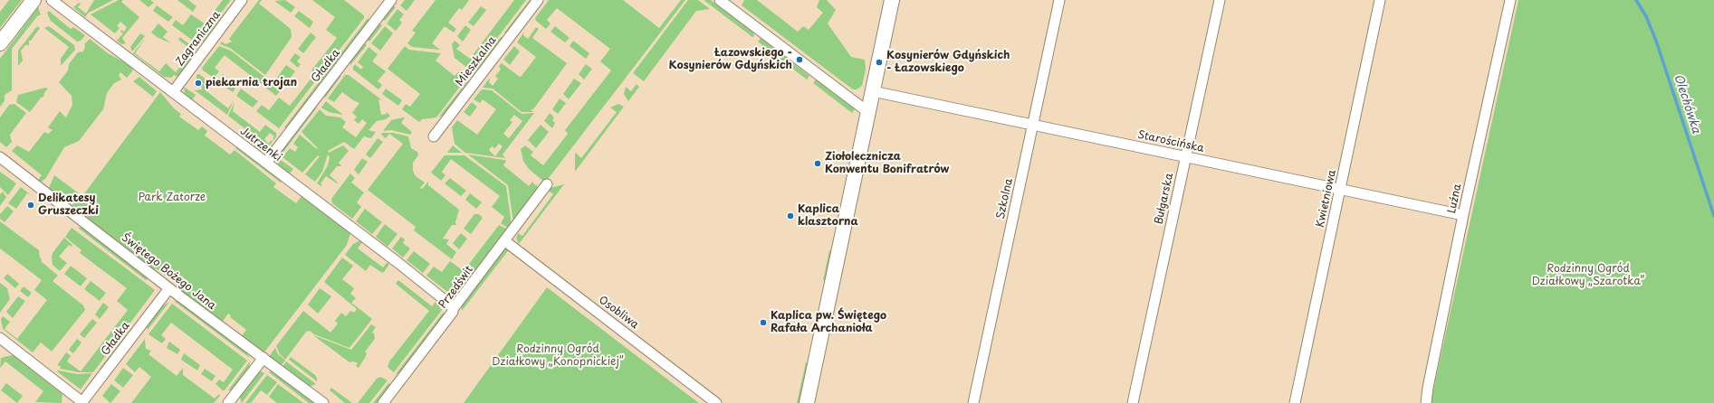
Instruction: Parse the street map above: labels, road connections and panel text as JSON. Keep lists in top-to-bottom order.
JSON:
{
  "streets": {
    "street": [
      "Zagraniczna",
      "Mieszkalna",
      "Gładka",
      "Starościńska",
      "Jutrzenki",
      "Szkolna",
      "Bułgarska",
      "Kwietniowa",
      "Luźna",
      "Świętego Bożego Jana",
      "Przedświt",
      "Osobliwa"
    ]
  },
  "crossings": [
    ["Zagraniczna", "Jutrzenki"],
    ["Gładka", "Jutrzenki"],
    ["Gładka", "Świętego Bożego Jana"],
    ["Starościńska", "Szkolna"],
    ["Starościńska", "Bułgarska"],
    ["Starościńska", "Kwietniowa"],
    ["Starościńska", "Luźna"],
    ["Jutrzenki", "Przedświt"],
    ["Przedświt", "Osobliwa"]
  ],
  "water": ["Olechówka"],
  "parks": ["Park Zatorze", "Rodzinny Ogród Działkowy „Szarotka”", "Rodzinny Ogród Działkowy „Konopnickiej”"],
  "places": [
    "Łazowskiego - Kosynierów Gdyńskich",
    "Kosynierów Gdyńskich - Łazowskiego",
    "piekarnia trojan",
    "Ziołolecznicza Konwentu Bonifratrów",
    "Delikatesy Gruszeczki",
    "Kaplica klasztorna",
    "Kaplica pw. Świętego Rafała Archanioła"
  ]
}
